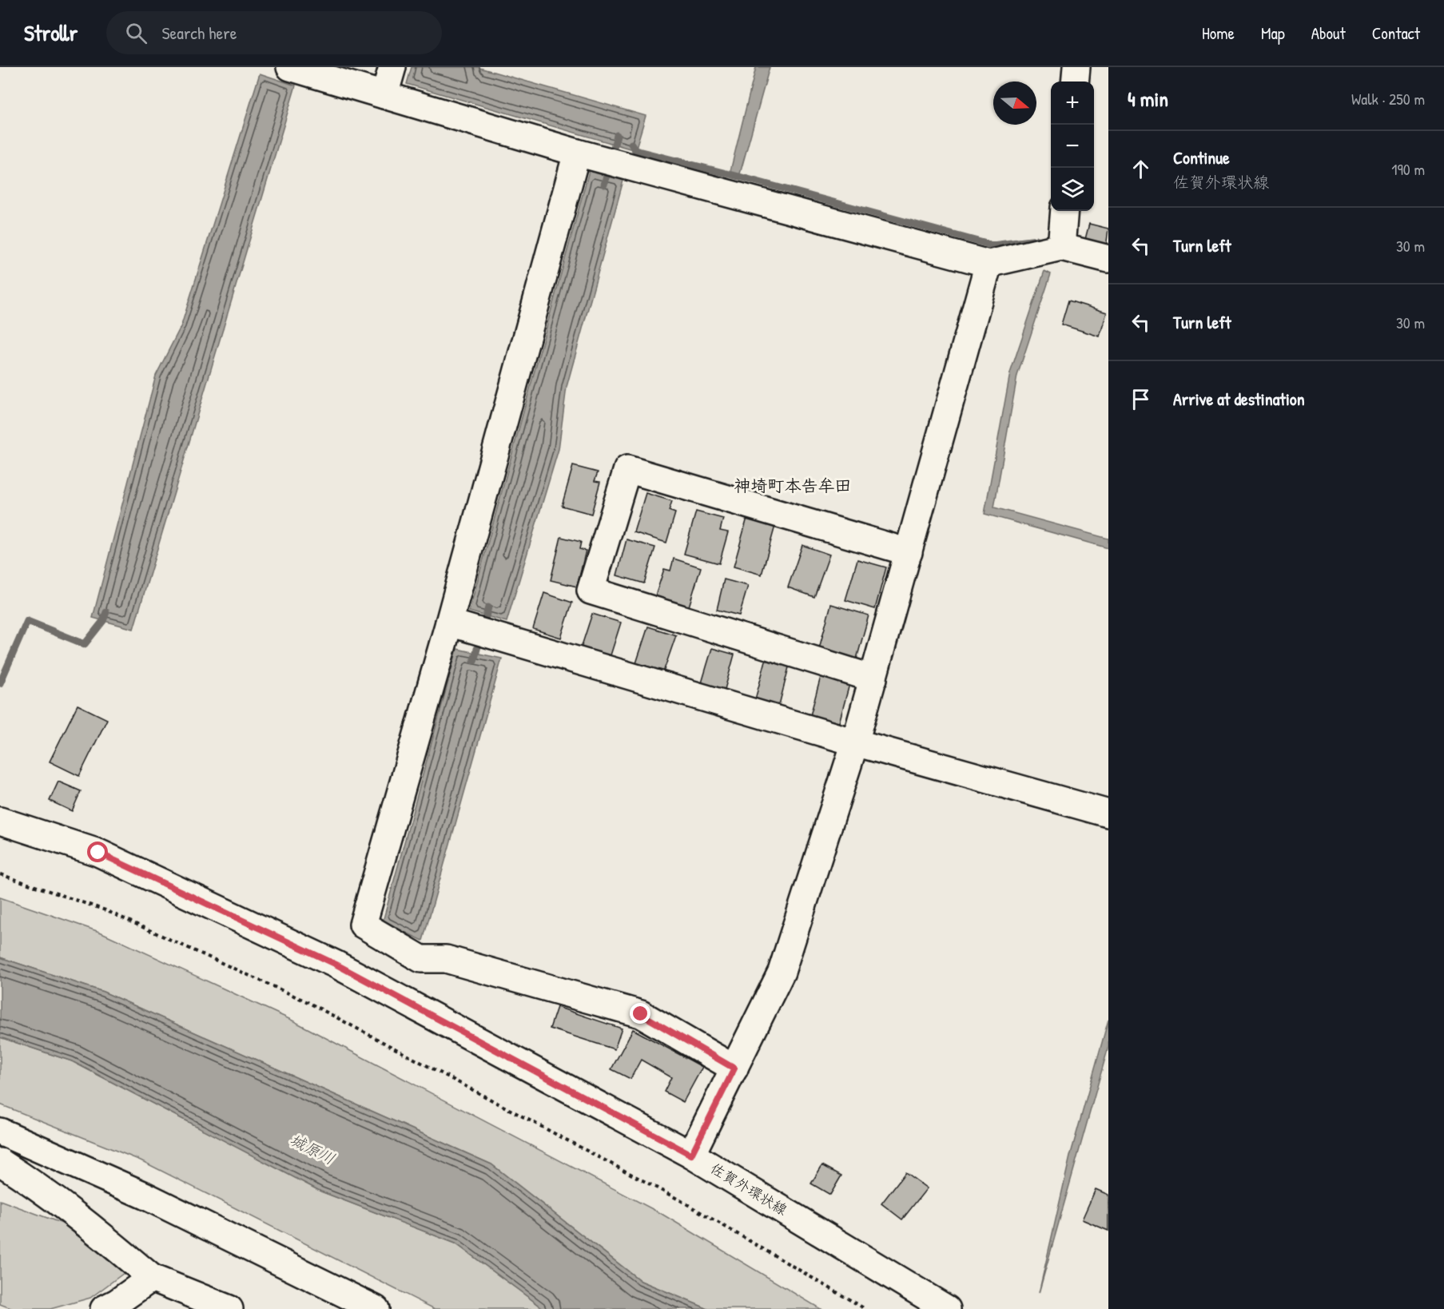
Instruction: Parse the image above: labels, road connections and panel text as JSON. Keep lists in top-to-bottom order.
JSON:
{
  "streets": {
    "street": ["佐賀外環状線"]
  },
  "districts": ["神埼町本告牟田"],
  "water": ["城原川"],
  "north": "right",
  "page": {
    "header": "Strollr",
    "search": "Search here",
    "nav": [
      "Home",
      "Map",
      "About",
      "Contact"
    ],
    "heading": ["4 min", "Walk · 250 m"],
    "map_buttons": ["+", "−"],
    "list": [
      ["Continue", "佐賀外環状線", "190 m"],
      ["Turn left", "30 m"],
      ["Turn left", "30 m"],
      "Arrive at destination"
    ]
  }
}
